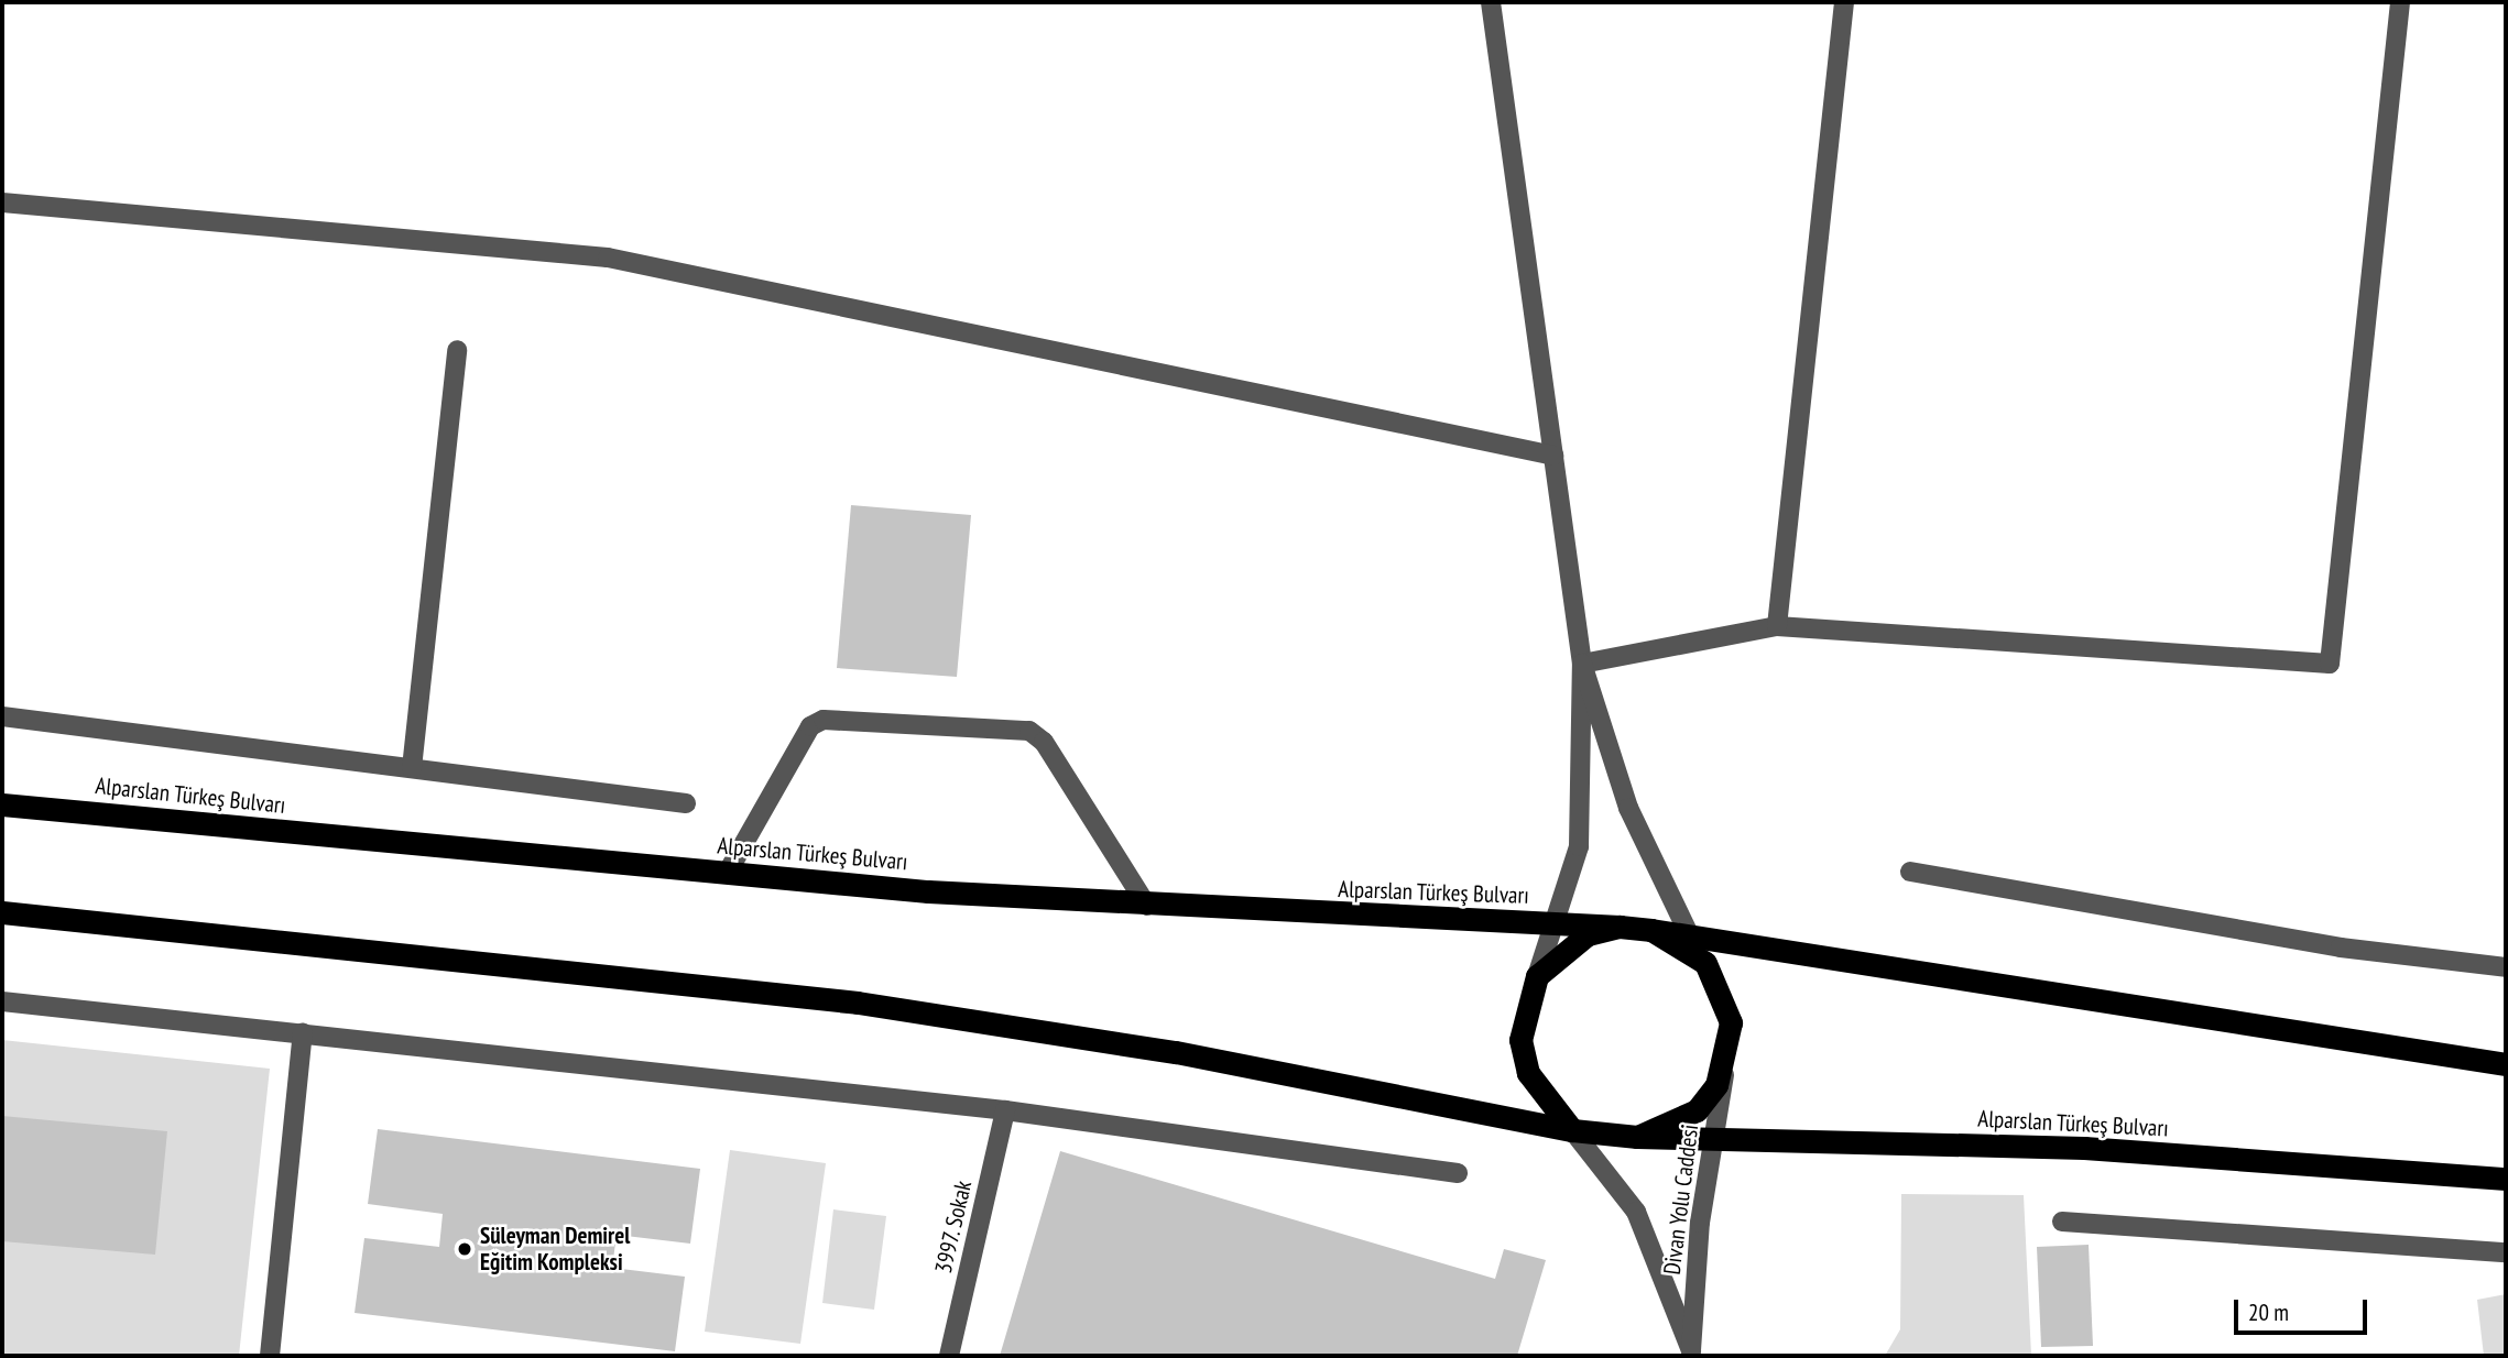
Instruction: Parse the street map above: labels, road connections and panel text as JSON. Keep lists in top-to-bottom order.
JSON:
{
  "streets": {
    "highway": ["Alparslan Türkeş Bulvarı"],
    "street": ["Divan Yolu Caddesi", "3997. Sokak"]
  },
  "crossings": [
    ["Alparslan Türkeş Bulvarı", "Divan Yolu Caddesi"]
  ],
  "places": ["Süleyman Demirel Eğitim Kompleksi"],
  "scale_bar": "20 m"
}
